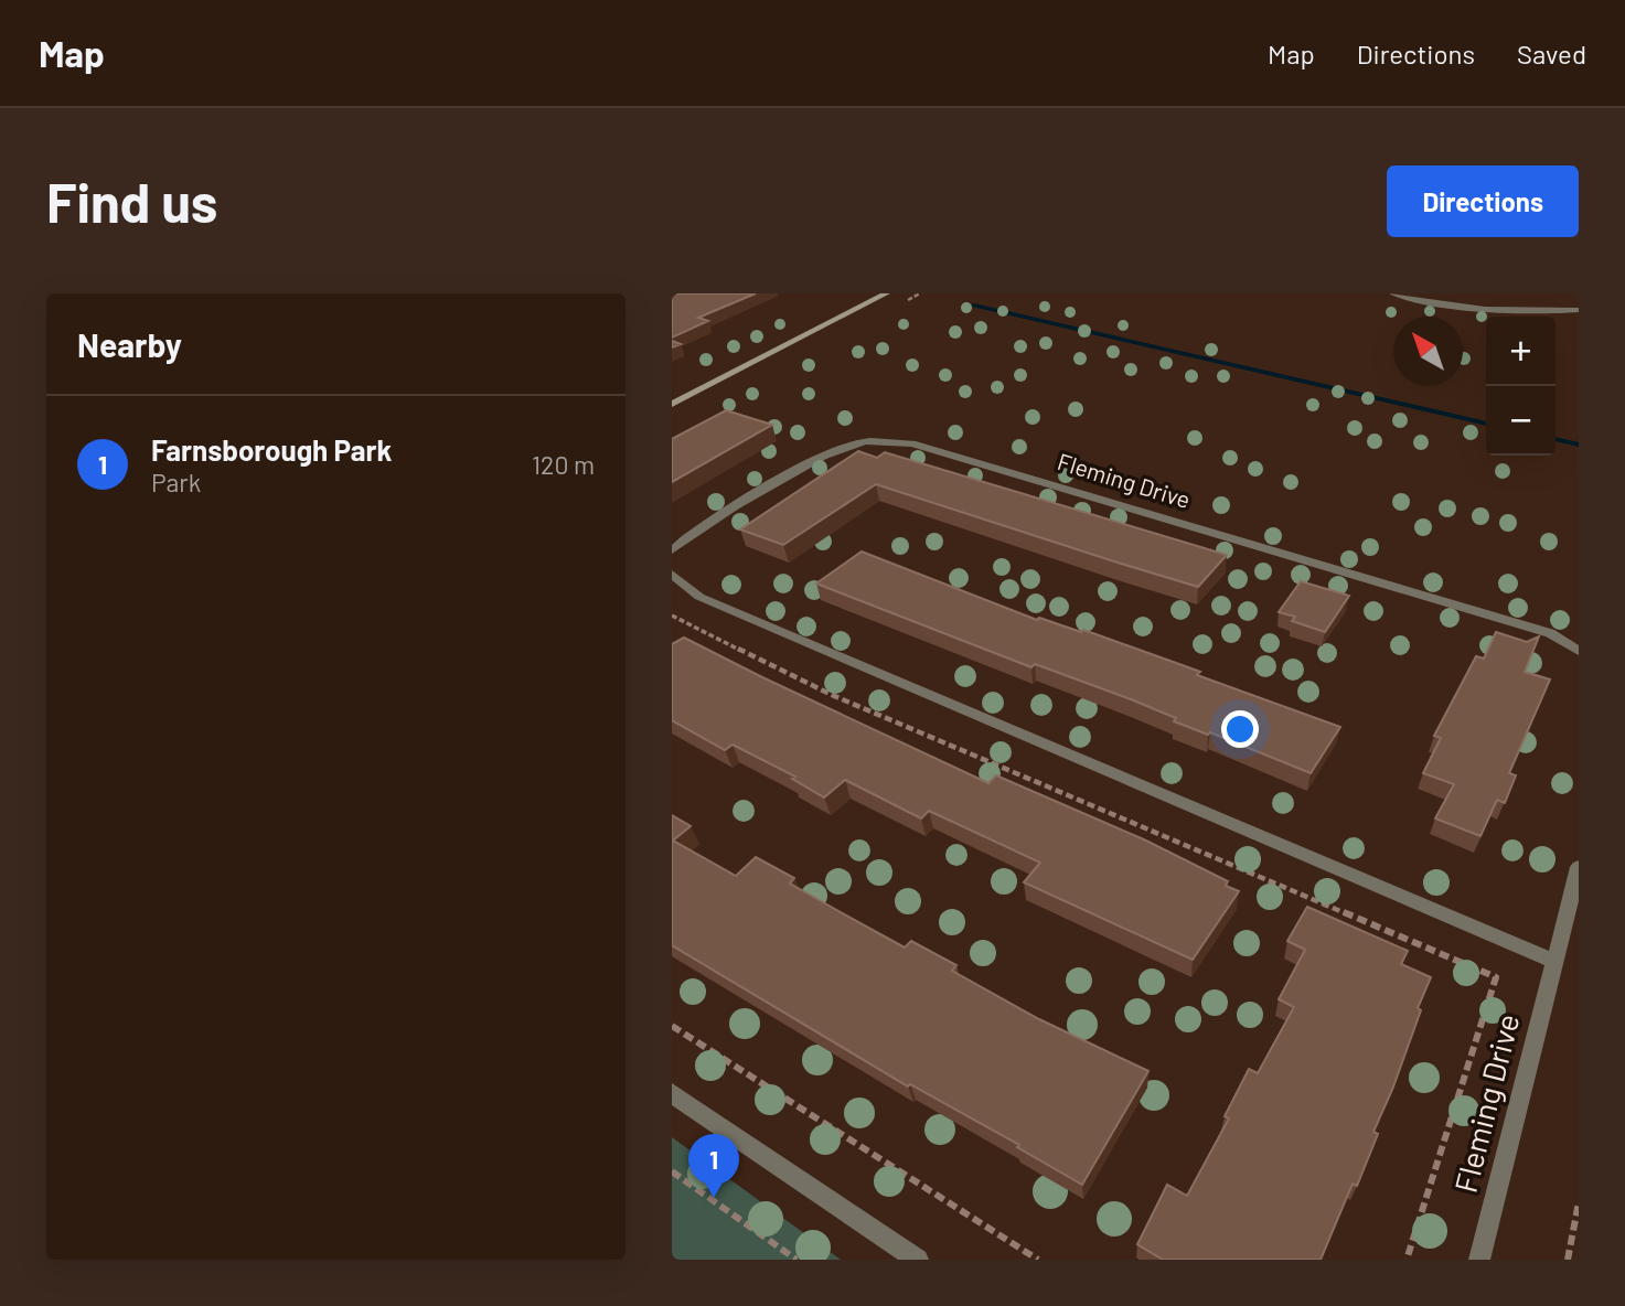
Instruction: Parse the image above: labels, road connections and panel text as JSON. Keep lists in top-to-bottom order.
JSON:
{
  "streets": {
    "street": ["Fleming Drive"]
  },
  "north": "top left",
  "page": {
    "header": "Map",
    "nav": ["Map", "Directions", "Saved"],
    "buttons": "Directions",
    "title": "Find us",
    "heading": "Nearby",
    "map_buttons": ["+", "−"],
    "list": [
      {
        "mark": "1",
        "name": "Farnsborough Park",
        "note": "Park",
        "value": "120 m"
      }
    ],
    "pins": "1"
  }
}
